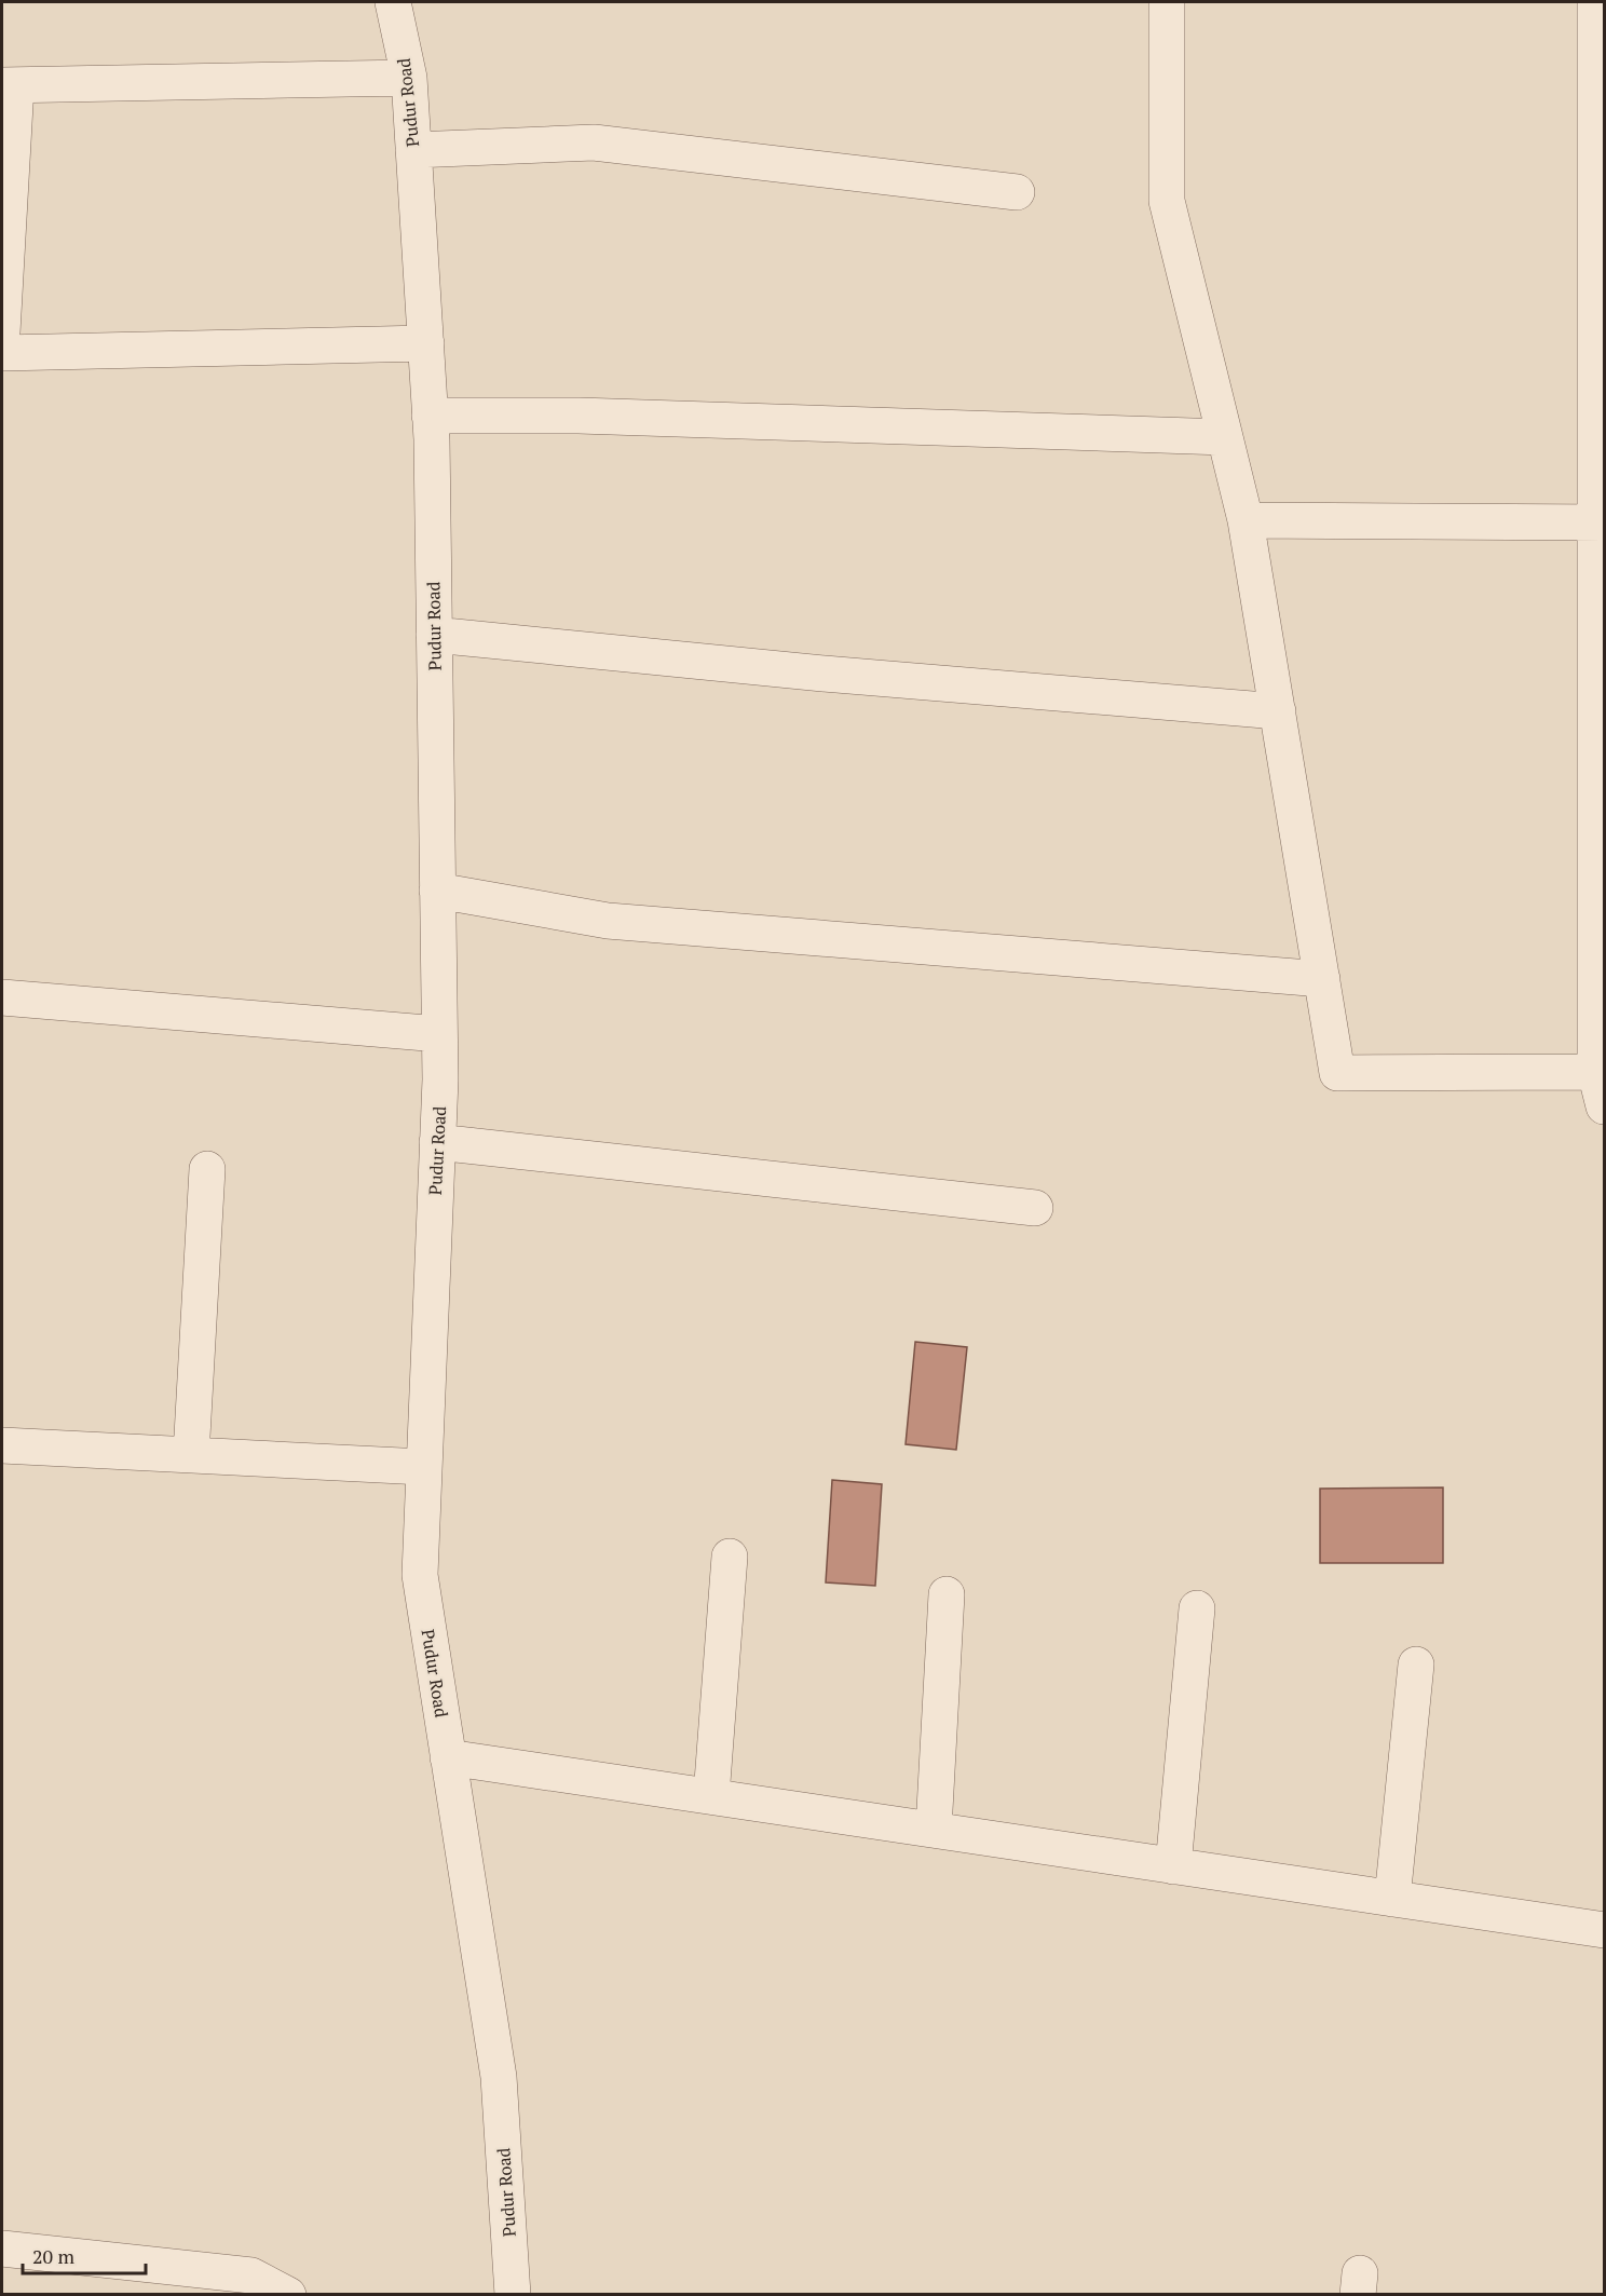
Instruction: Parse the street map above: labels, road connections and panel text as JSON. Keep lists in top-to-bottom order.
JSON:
{
  "streets": {
    "street": ["Pudur Road"]
  },
  "scale_bar": "20 m"
}
